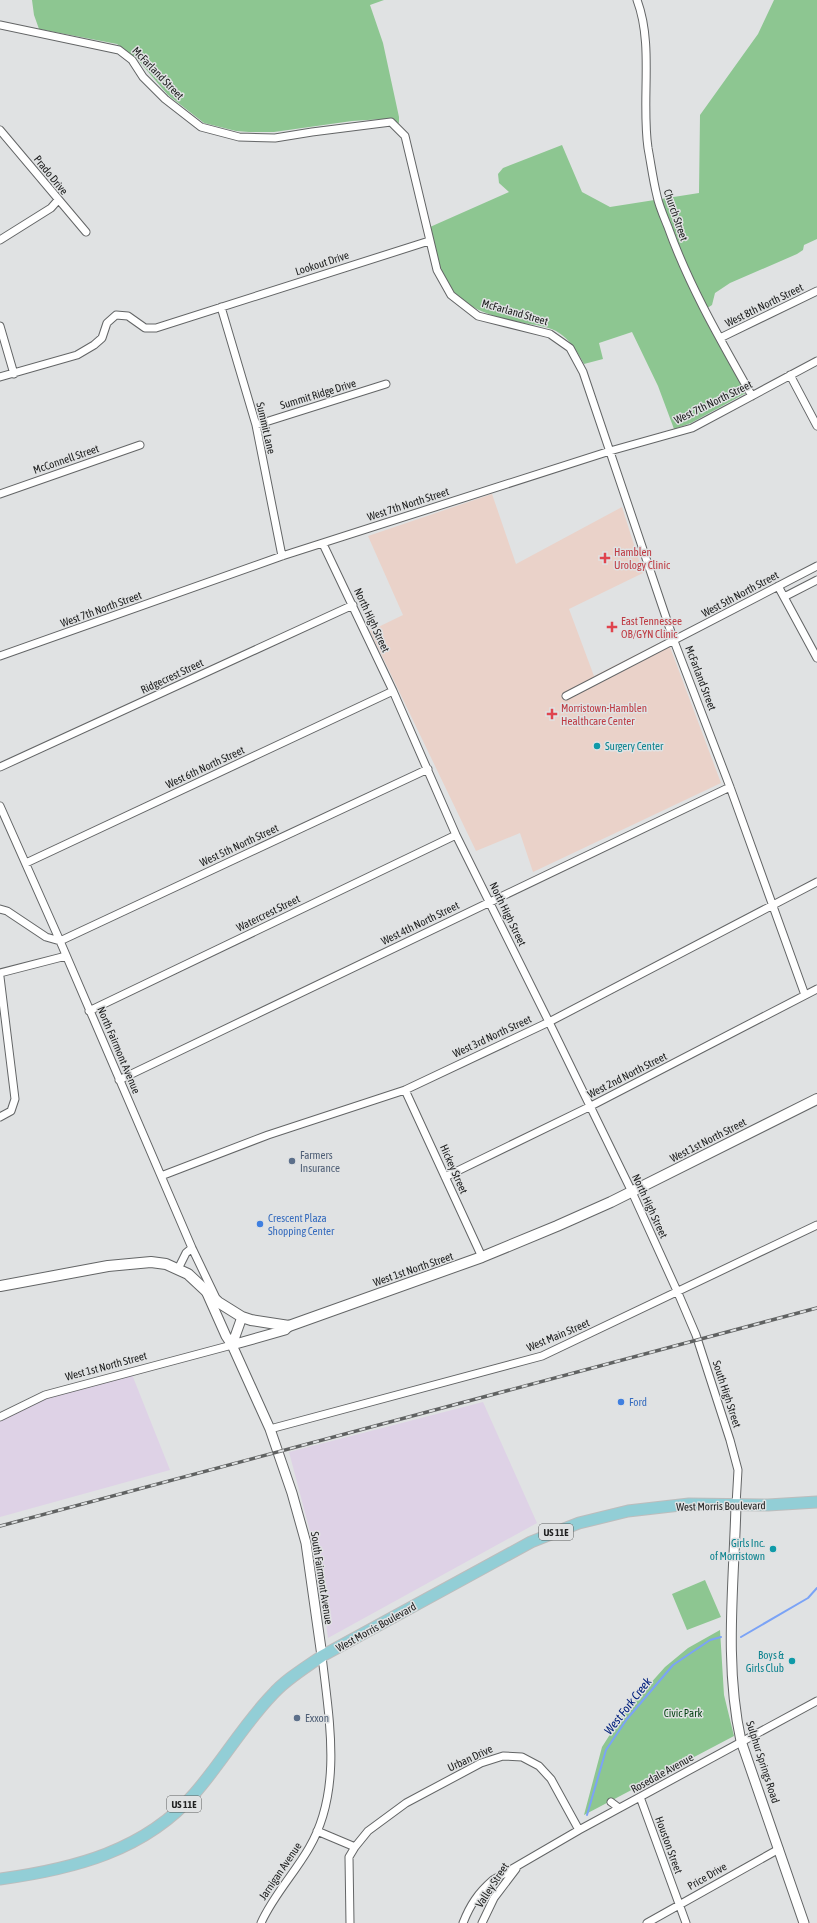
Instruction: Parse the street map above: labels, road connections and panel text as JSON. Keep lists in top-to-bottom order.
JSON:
{
  "streets": {
    "main road": ["West 1st North Street", "West Morris Boulevard", "US 11E"],
    "street": [
      "McFarland Street",
      "Prado Drive",
      "Church Street",
      "Lookout Drive",
      "West 8th North Street",
      "Summit Ridge Drive",
      "West 7th North Street",
      "Summit Lane",
      "McConnell Street",
      "West 5th North Street",
      "North High Street",
      "Ridgecrest Street",
      "West 6th North Street",
      "Watercrest Street",
      "West 4th North Street",
      "West 3rd North Street",
      "North Fairmont Avenue",
      "West 2nd North Street",
      "Hickey Street",
      "West Main Street",
      "South High Street",
      "South Fairmont Avenue",
      "Urban Drive",
      "Sulphur Springs Road",
      "Rosedale Avenue",
      "Houston Street",
      "Jarnigan Avenue",
      "Price Drive",
      "Valley Street"
    ]
  },
  "crossings": [
    ["McFarland Street", "Lookout Drive"],
    ["McFarland Street", "West 7th North Street"],
    ["McFarland Street", "West 5th North Street"],
    ["McFarland Street", "West 4th North Street"],
    ["McFarland Street", "West 3rd North Street"],
    ["McFarland Street", "West 2nd North Street"],
    ["Church Street", "West 8th North Street"],
    ["Church Street", "West 7th North Street"],
    ["Lookout Drive", "Summit Lane"],
    ["Summit Ridge Drive", "Summit Lane"],
    ["West 7th North Street", "Summit Lane"],
    ["West 7th North Street", "North High Street"],
    ["West 5th North Street", "North High Street"],
    ["West 5th North Street", "North Fairmont Avenue"],
    ["North High Street", "Ridgecrest Street"],
    ["North High Street", "West 6th North Street"],
    ["North High Street", "Watercrest Street"],
    ["North High Street", "West 4th North Street"],
    ["North High Street", "West 3rd North Street"],
    ["North High Street", "West 2nd North Street"],
    ["North High Street", "West 1st North Street"],
    ["North High Street", "West Main Street"],
    ["North High Street", "South High Street"],
    ["West 6th North Street", "North Fairmont Avenue"],
    ["Watercrest Street", "North Fairmont Avenue"],
    ["West 4th North Street", "North Fairmont Avenue"],
    ["West 3rd North Street", "North Fairmont Avenue"],
    ["West 3rd North Street", "Hickey Street"],
    ["West 2nd North Street", "Hickey Street"],
    ["West 1st North Street", "Hickey Street"],
    ["West Main Street", "South High Street"],
    ["West Main Street", "South Fairmont Avenue"],
    ["South High Street", "West Morris Boulevard"],
    ["South High Street", "Sulphur Springs Road"],
    ["West Morris Boulevard", "South Fairmont Avenue"],
    ["West Morris Boulevard", "Sulphur Springs Road"],
    ["South Fairmont Avenue", "Jarnigan Avenue"],
    ["Urban Drive", "Rosedale Avenue"],
    ["Sulphur Springs Road", "Rosedale Avenue"],
    ["Sulphur Springs Road", "Price Drive"],
    ["Rosedale Avenue", "Houston Street"],
    ["Rosedale Avenue", "Valley Street"],
    ["Houston Street", "Price Drive"]
  ],
  "water": ["West Fork Creek"],
  "parks": ["Civic Park"],
  "places": {
    "health": ["Hamblen Urology Clinic", "East Tennessee OB/GYN Clinic", "Morristown-Hamblen Healthcare Center"],
    "other": [
      "Surgery Center",
      "Farmers Insurance",
      "Crescent Plaza Shopping Center",
      "Ford",
      "Girls Inc. of Morristown",
      "Boys & Girls Club",
      "Exxon"
    ]
  }
}
